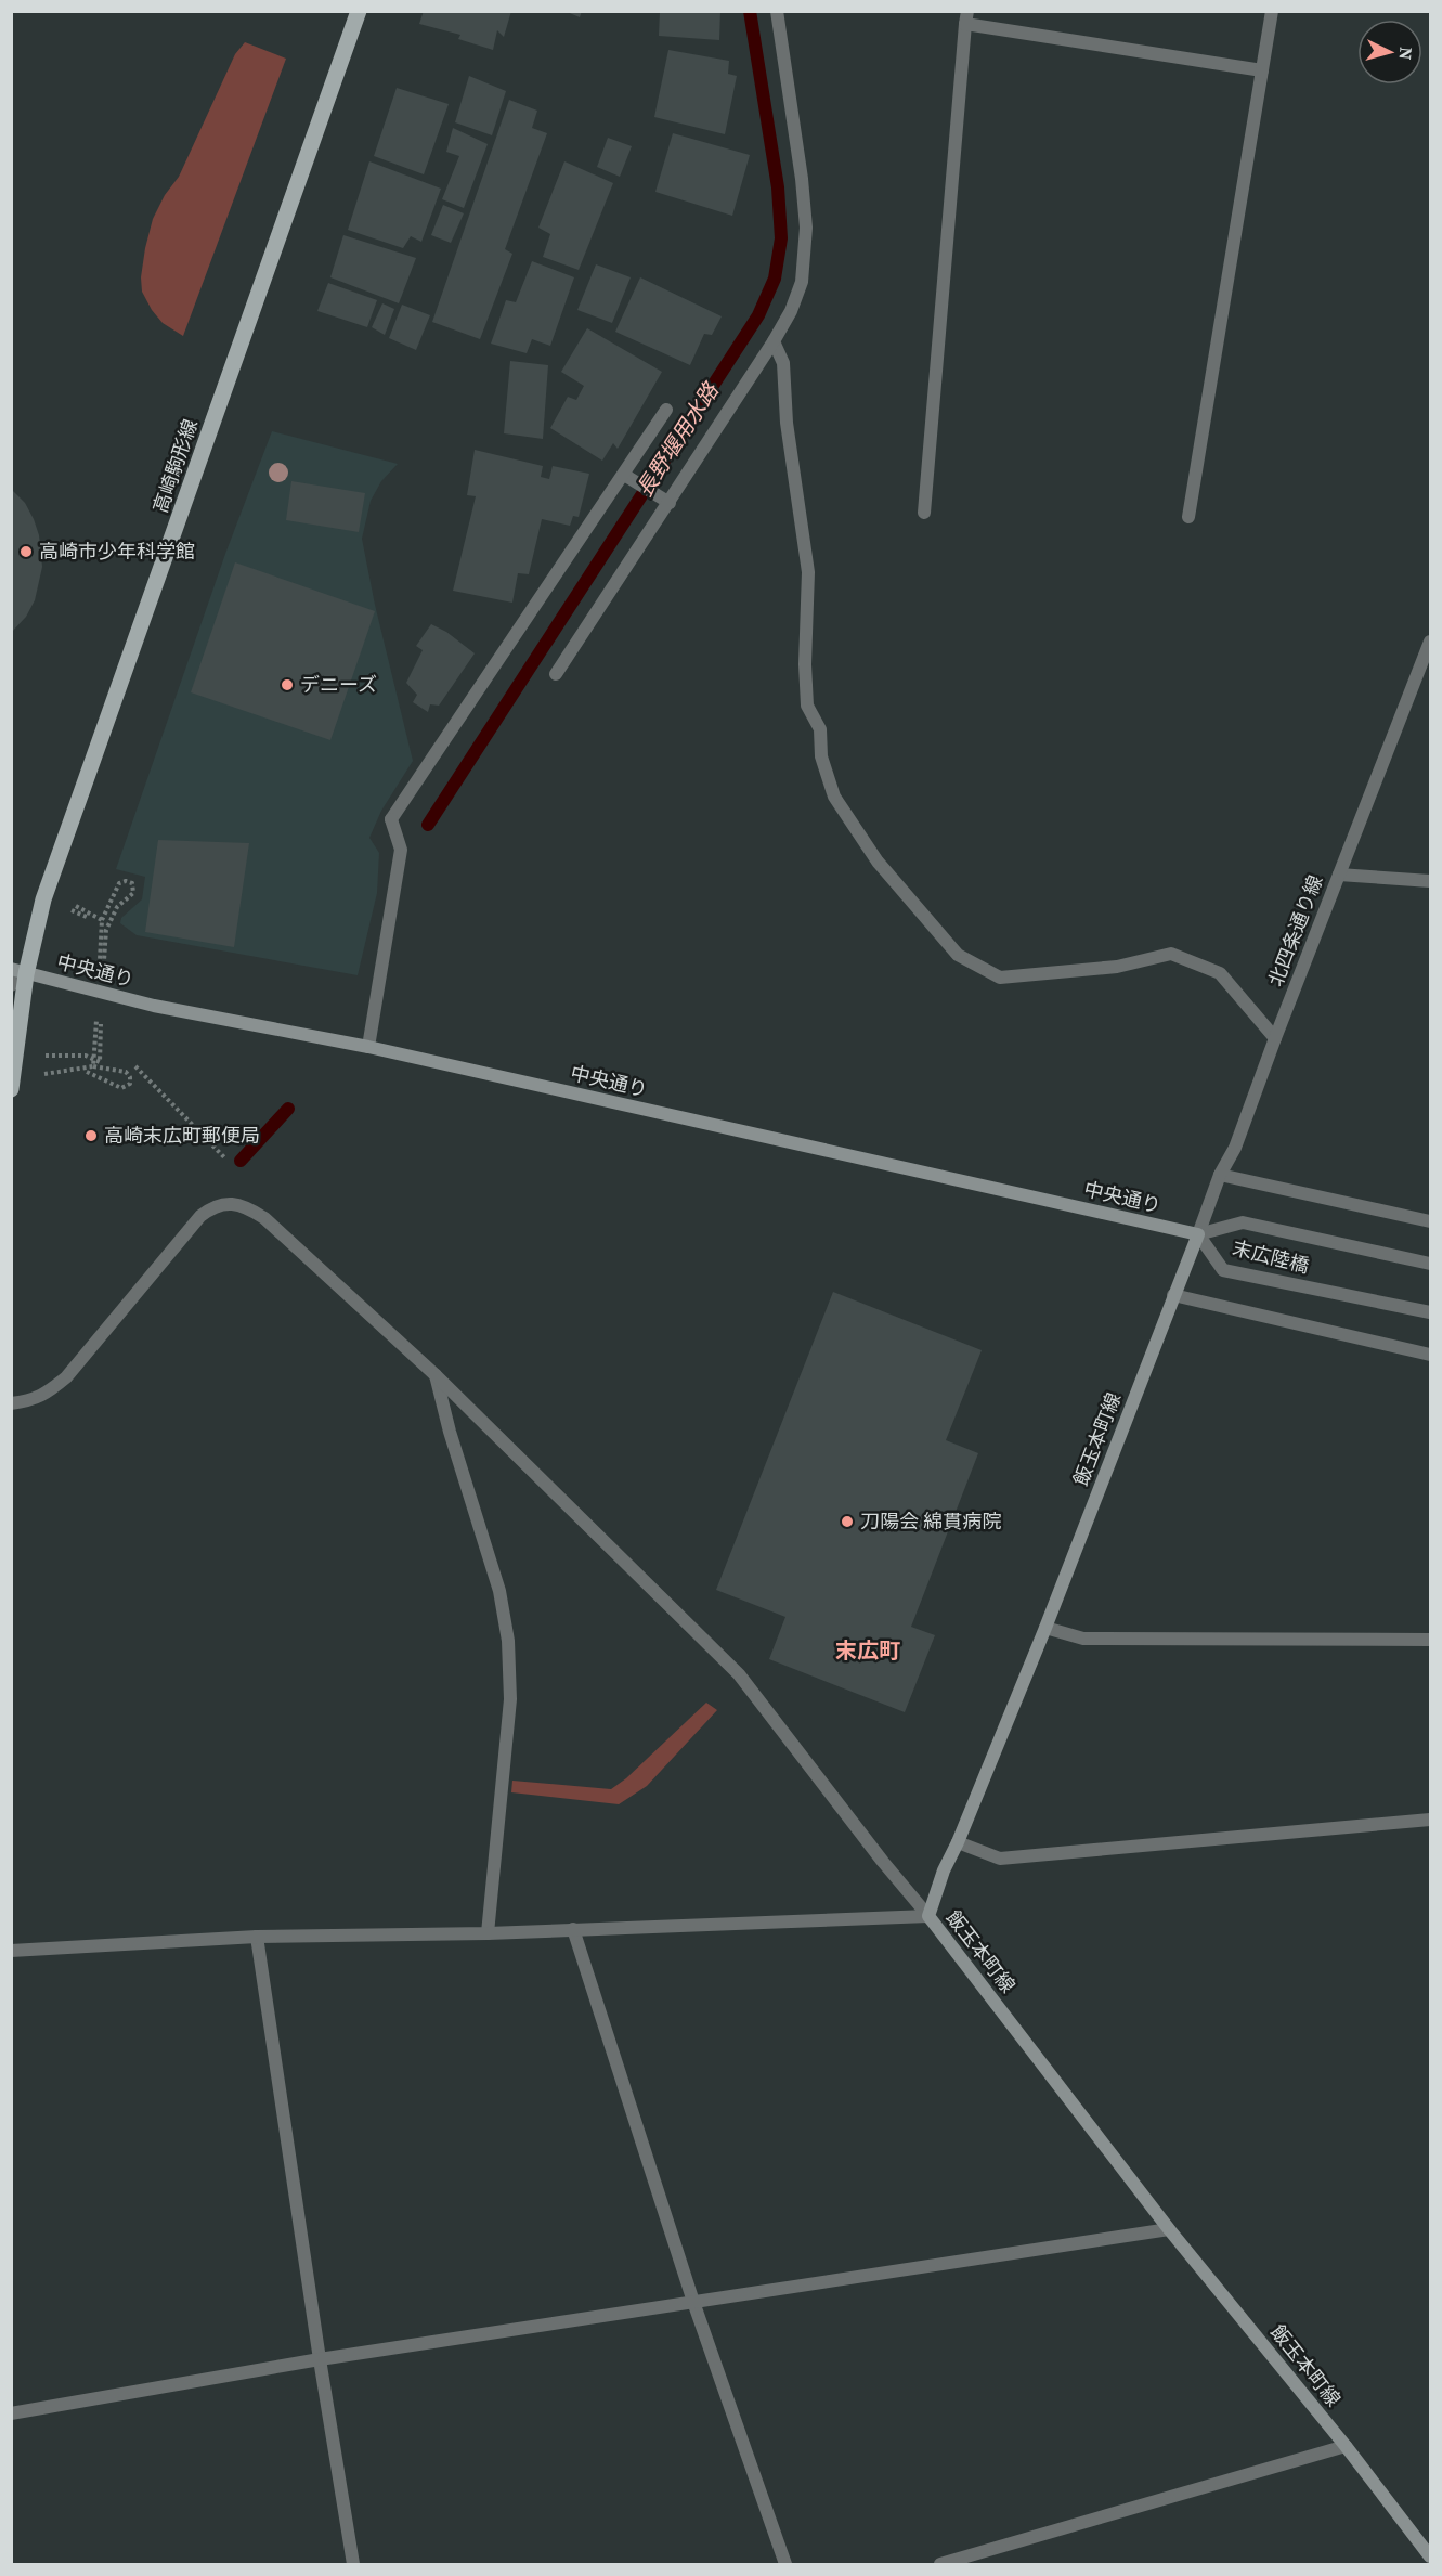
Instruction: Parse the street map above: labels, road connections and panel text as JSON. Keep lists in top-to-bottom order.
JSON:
{
  "streets": {
    "main road": ["高崎駒形線", "中央通り", "飯玉本町線"],
    "street": ["北四条通り線", "末広陸橋"]
  },
  "crossings": [
    ["高崎駒形線", "中央通り"],
    ["北四条通り線", "中央通り"],
    ["北四条通り線", "末広陸橋"],
    ["北四条通り線", "飯玉本町線"],
    ["中央通り", "末広陸橋"],
    ["中央通り", "飯玉本町線"],
    ["末広陸橋", "飯玉本町線"]
  ],
  "districts": ["末広町"],
  "water": ["長野堰用水路"],
  "places": [
    "高崎市少年科学館",
    "デニーズ",
    "高崎末広町郵便局",
    "刀陽会 綿貫病院"
  ],
  "north": "right"
}
